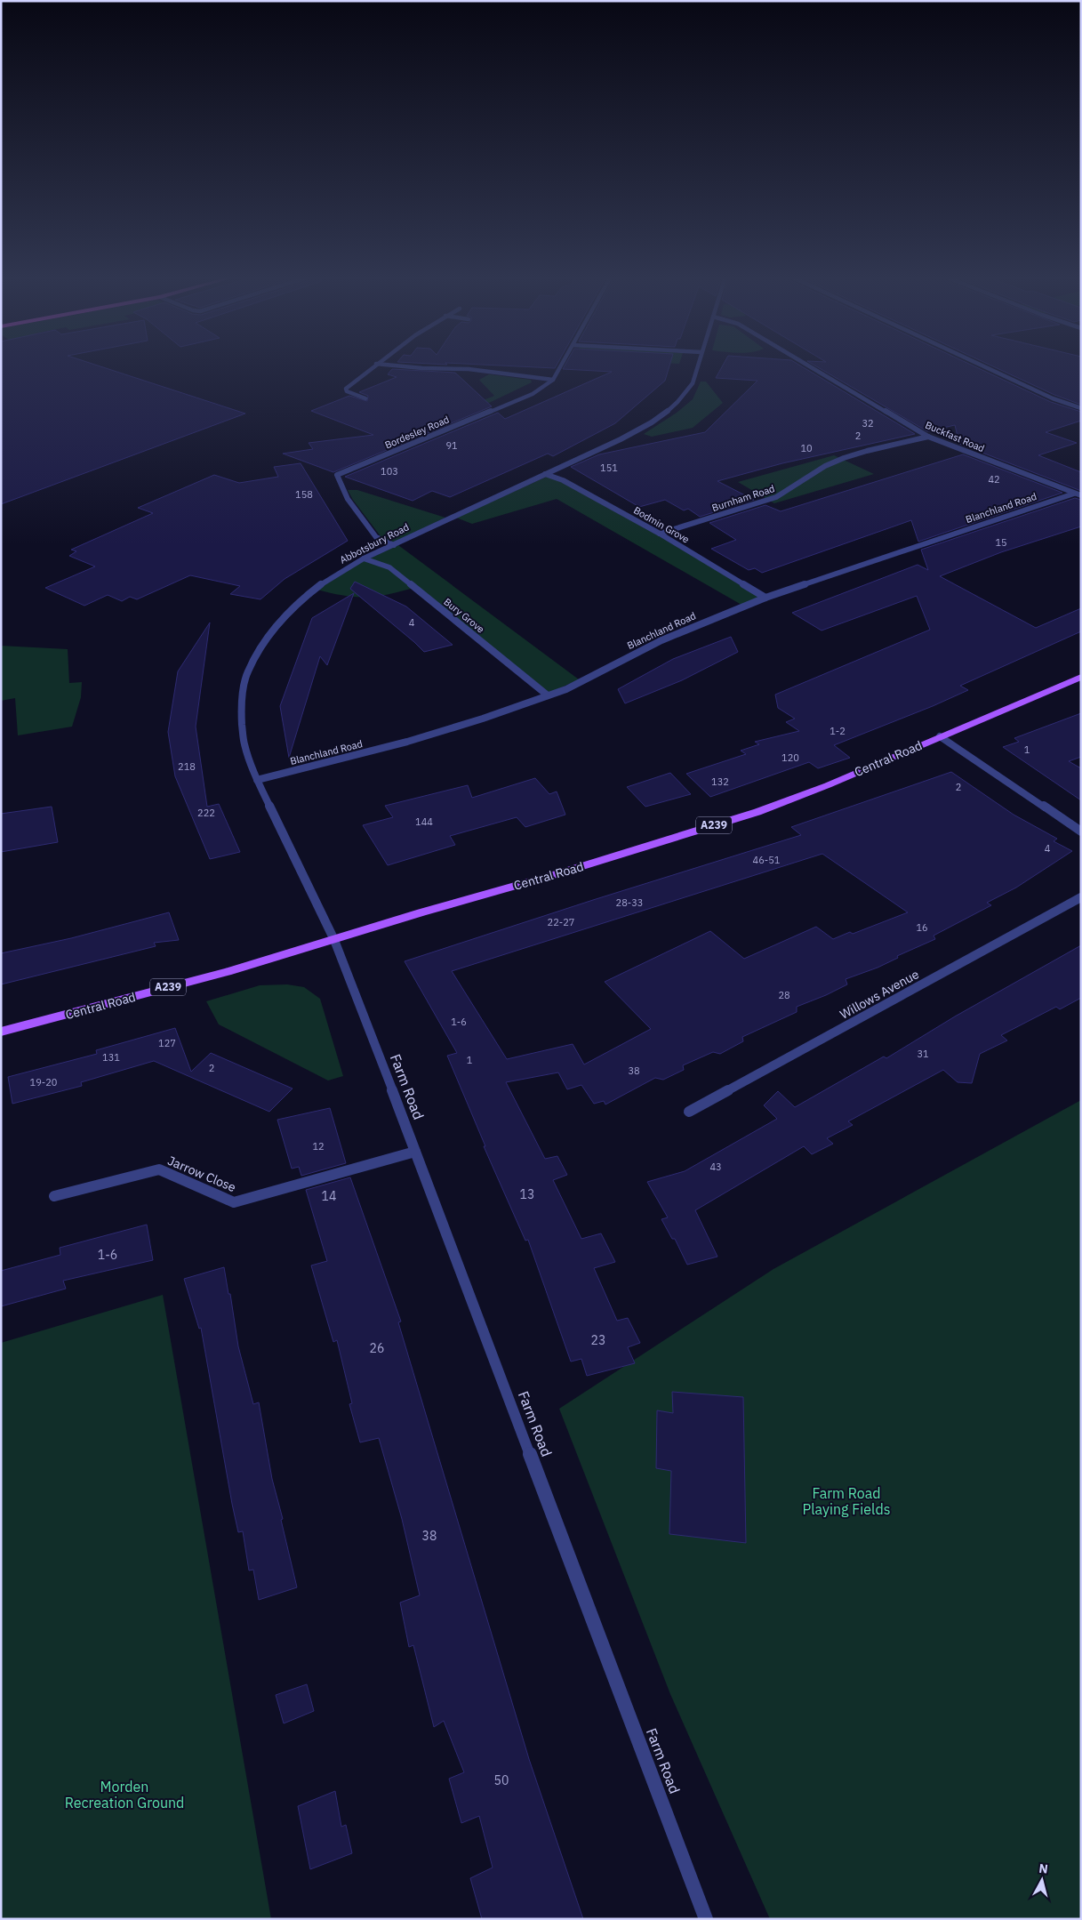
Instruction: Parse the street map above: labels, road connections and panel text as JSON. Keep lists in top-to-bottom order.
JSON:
{
  "streets": {
    "main road": ["Central Road", "A239"],
    "street": [
      "Bordesley Road",
      "Buckfast Road",
      "Burnham Road",
      "Blanchland Road",
      "Bodmin Grove",
      "Abbotsbury Road",
      "Bury Grove",
      "Willows Avenue",
      "Farm Road",
      "Jarrow Close"
    ]
  },
  "crossings": [
    ["Bordesley Road", "Abbotsbury Road"],
    ["Buckfast Road", "Burnham Road"],
    ["Buckfast Road", "Blanchland Road"],
    ["Burnham Road", "Bodmin Grove"],
    ["Blanchland Road", "Bodmin Grove"],
    ["Blanchland Road", "Abbotsbury Road"],
    ["Blanchland Road", "Bury Grove"],
    ["Bodmin Grove", "Abbotsbury Road"],
    ["Abbotsbury Road", "Bury Grove"],
    ["Abbotsbury Road", "Central Road"],
    ["Abbotsbury Road", "Farm Road"],
    ["Central Road", "Farm Road"],
    ["Farm Road", "Jarrow Close"]
  ],
  "parks": ["Farm Road Playing Fields", "Morden Recreation Ground"],
  "house_numbers": [
    "32",
    "2",
    "91",
    "10",
    "151",
    "103",
    "42",
    "158",
    "15",
    "4",
    "1-2",
    "1",
    "120",
    "218",
    "132",
    "2",
    "222",
    "144",
    "4",
    "46-51",
    "28-33",
    "22-27",
    "16",
    "28",
    "1-6",
    "127",
    "31",
    "131",
    "1",
    "2",
    "38",
    "19-20",
    "12",
    "43",
    "13",
    "14",
    "1-6",
    "23",
    "26",
    "38",
    "50"
  ],
  "north": "top"
}
